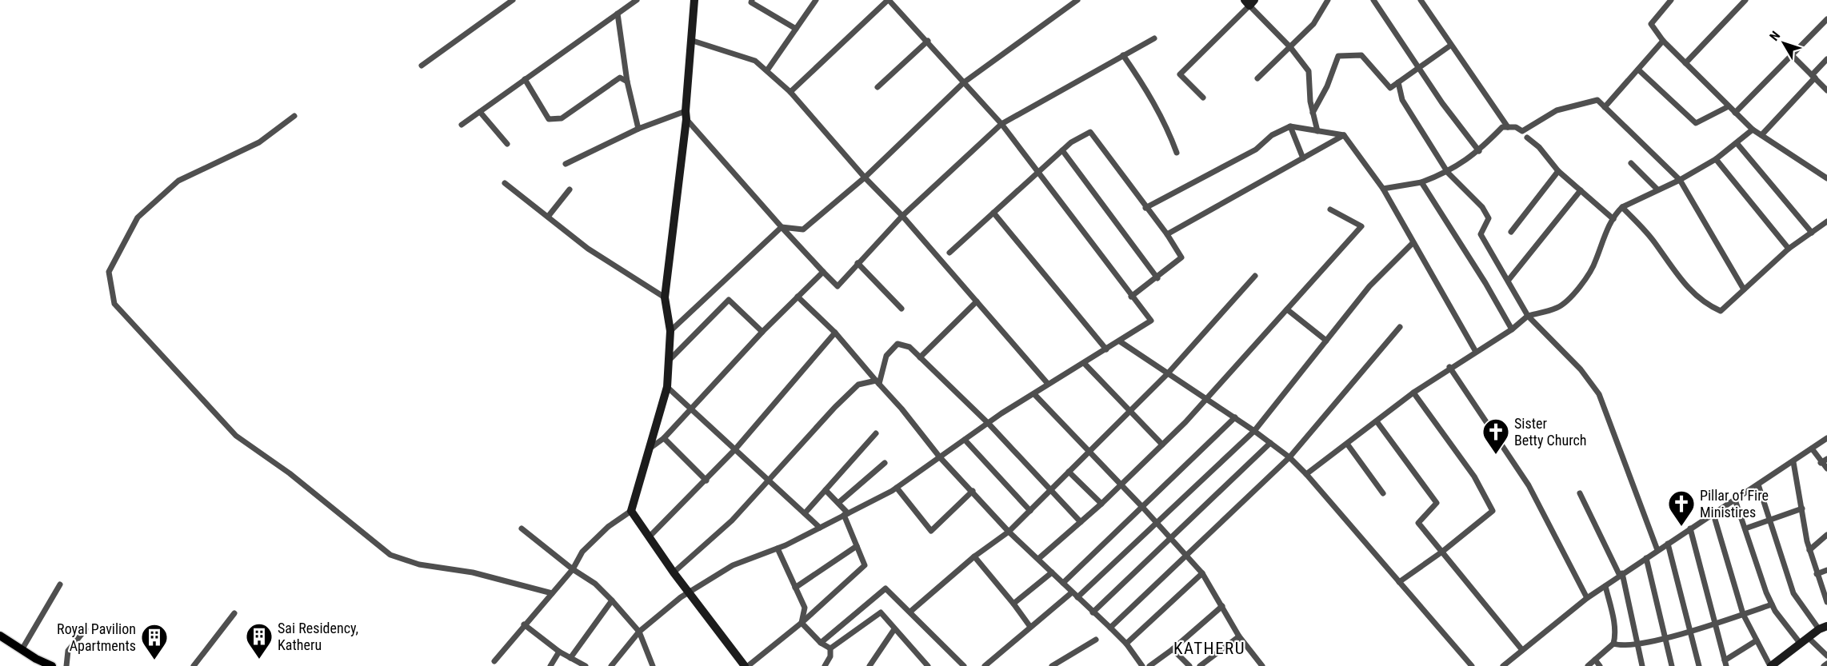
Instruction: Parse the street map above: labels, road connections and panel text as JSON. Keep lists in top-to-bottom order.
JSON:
{
  "districts": ["KATHERU"],
  "places": {
    "church": ["Sister Betty Church", "Pillar of Fire Ministires"],
    "building": ["Sai Residency, Katheru", "Royal Pavilion Apartments"]
  },
  "north": "top left"
}
